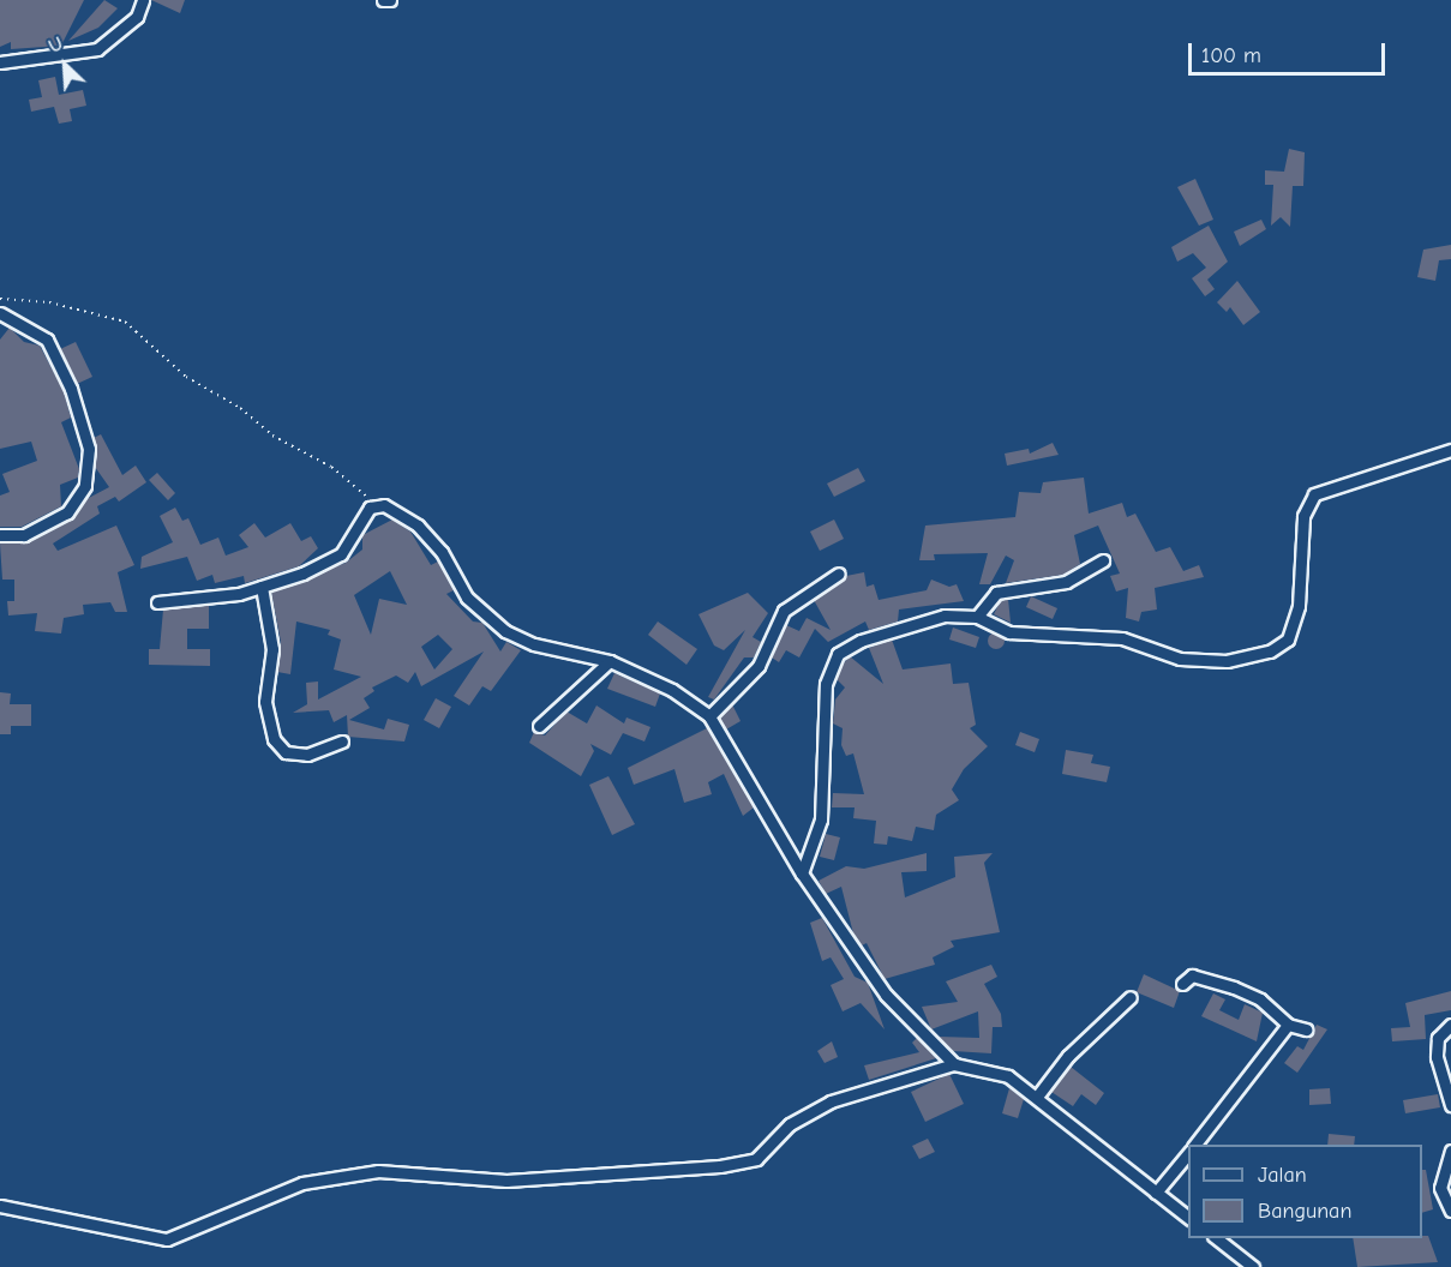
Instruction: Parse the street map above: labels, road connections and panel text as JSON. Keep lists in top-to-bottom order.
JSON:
{
  "legend": ["Jalan", "Bangunan"],
  "scale_bar": "100 m",
  "north": "top left"
}
